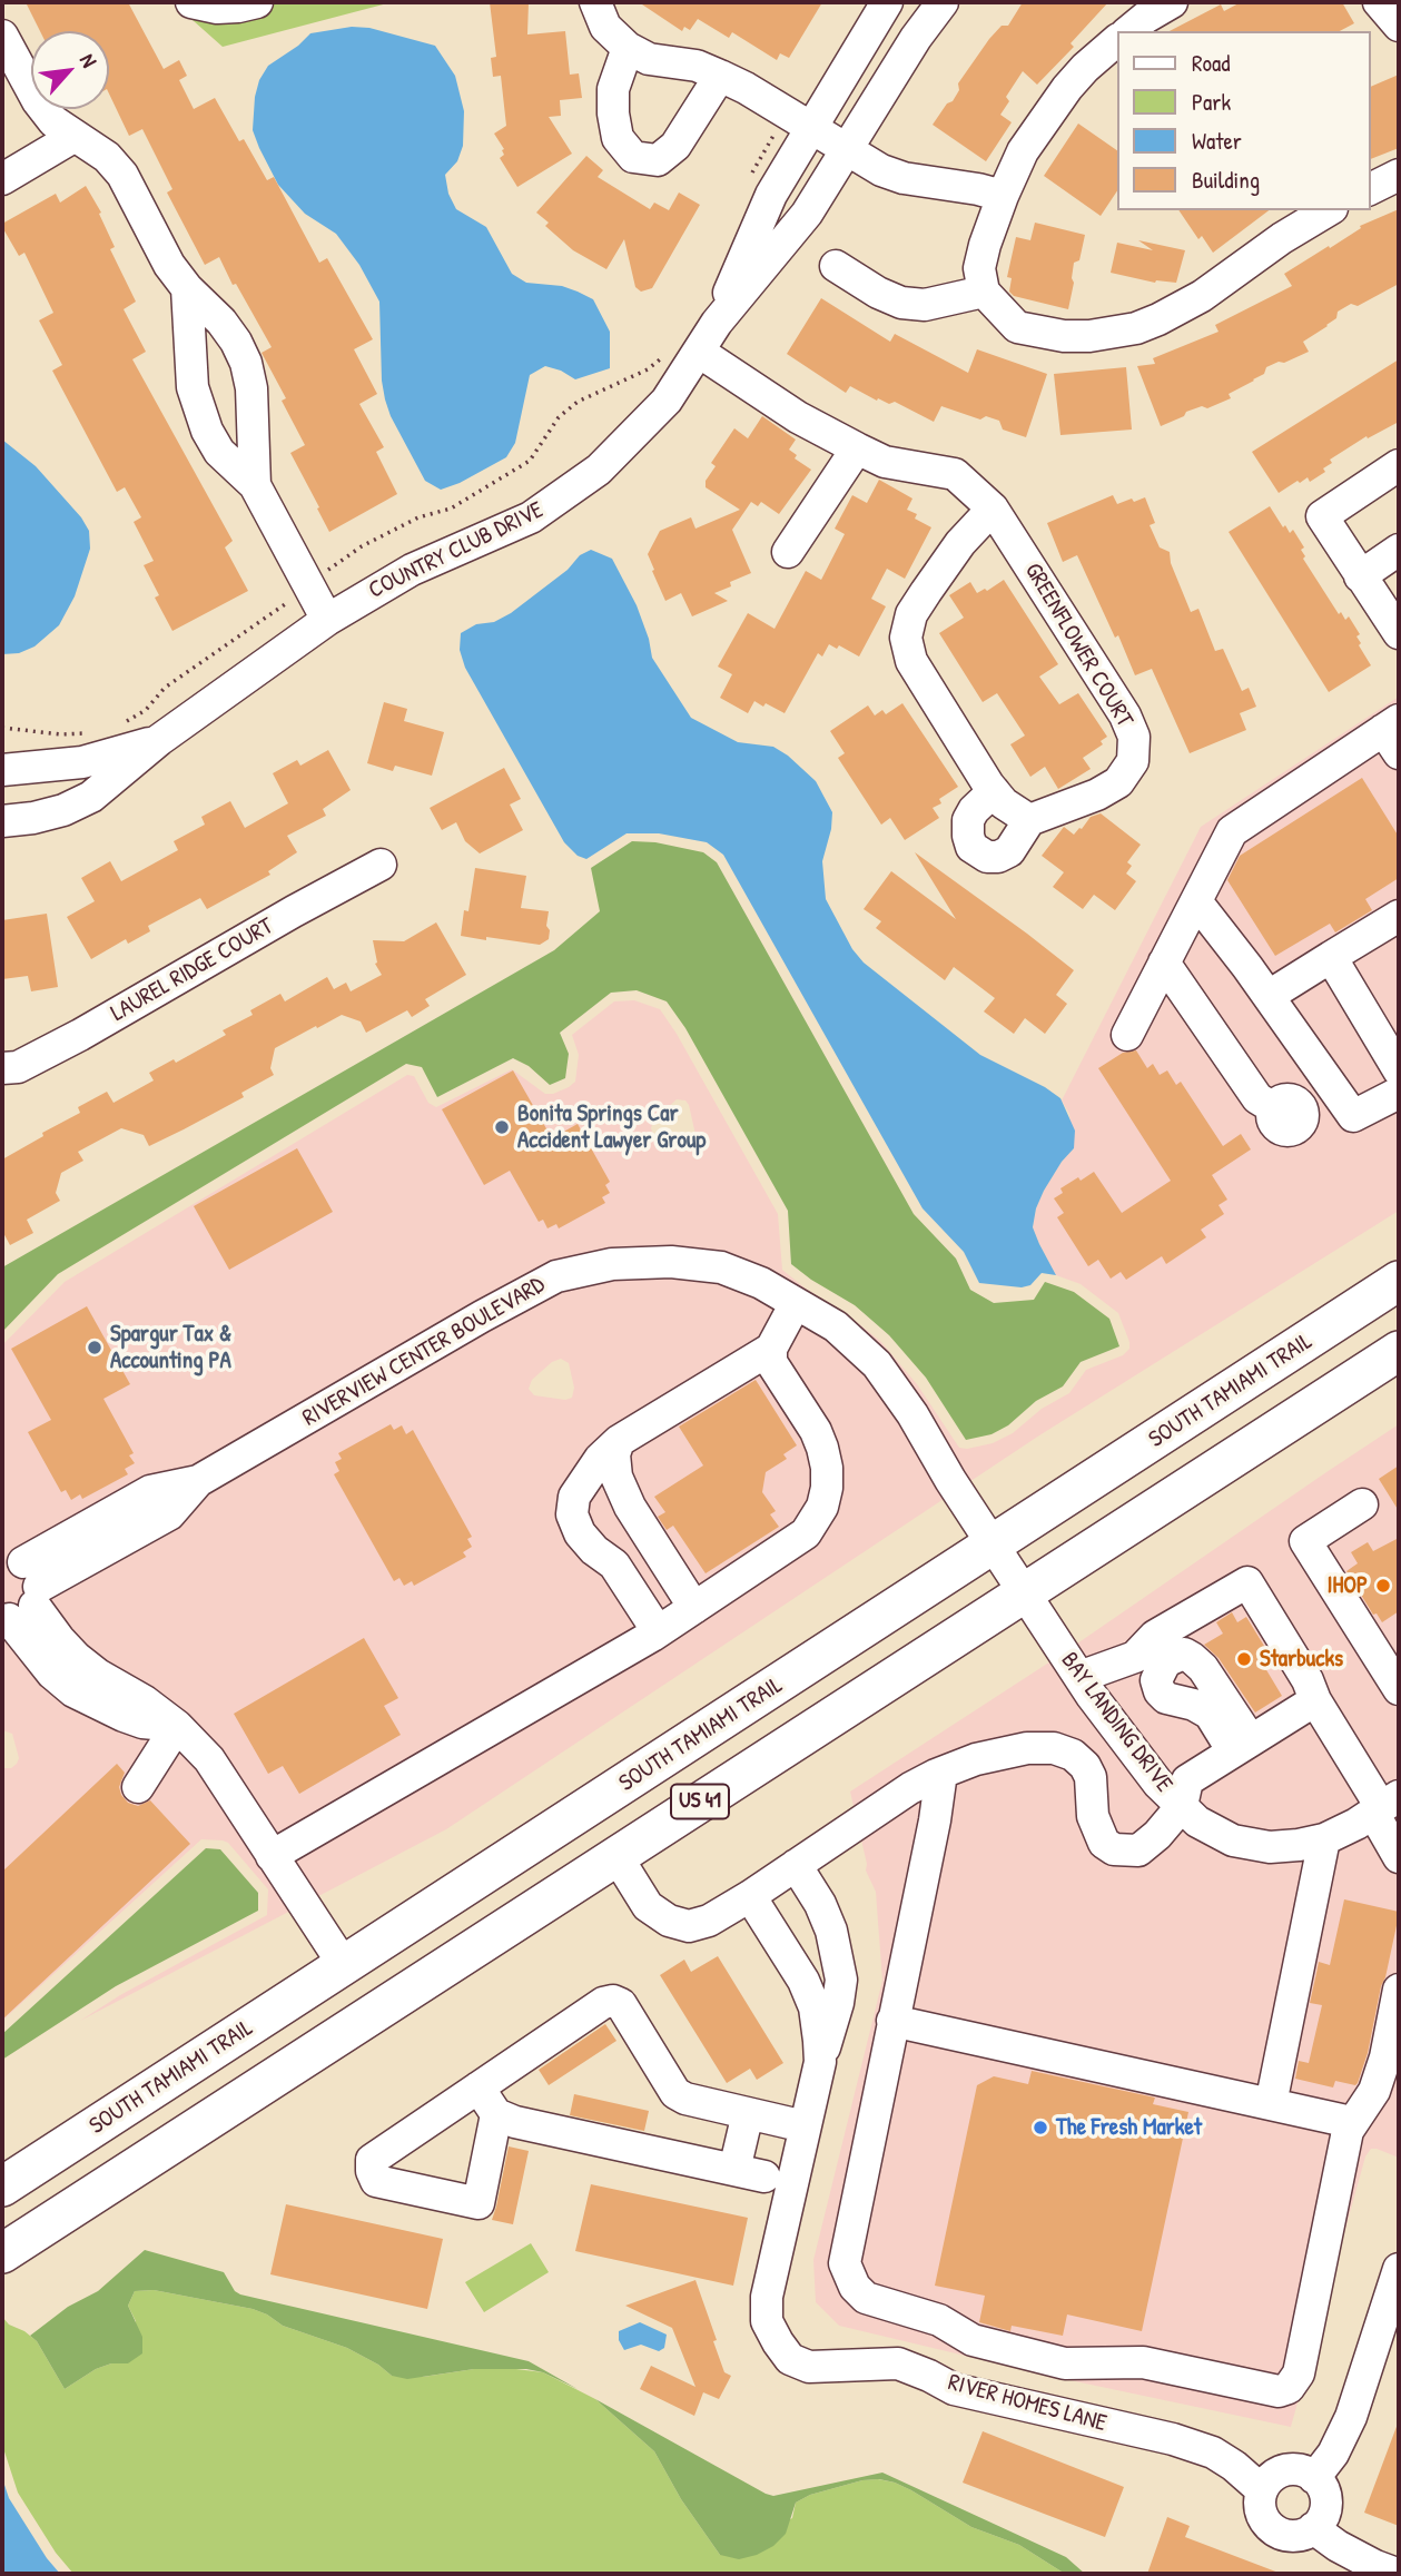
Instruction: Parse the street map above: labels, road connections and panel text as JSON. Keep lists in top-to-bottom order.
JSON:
{
  "streets": {
    "main road": ["SOUTH TAMIAMI TRAIL", "US 41"],
    "street": [
      "COUNTRY CLUB DRIVE",
      "GREENFLOWER COURT",
      "LAUREL RIDGE COURT",
      "RIVERVIEW CENTER BOULEVARD",
      "BAY LANDING DRIVE",
      "RIVER HOMES LANE"
    ]
  },
  "crossings": [
    ["COUNTRY CLUB DRIVE", "GREENFLOWER COURT"],
    ["RIVERVIEW CENTER BOULEVARD", "SOUTH TAMIAMI TRAIL"],
    ["RIVERVIEW CENTER BOULEVARD", "BAY LANDING DRIVE"],
    ["RIVERVIEW CENTER BOULEVARD", "US 41"],
    ["BAY LANDING DRIVE", "US 41"]
  ],
  "places": [
    "Bonita Springs Car Accident Lawyer Group",
    "Spargur Tax & Accounting PA",
    "IHOP",
    "Starbucks",
    "The Fresh Market"
  ],
  "legend": [
    "Road",
    "Park",
    "Water",
    "Building"
  ],
  "north": "top right"
}
